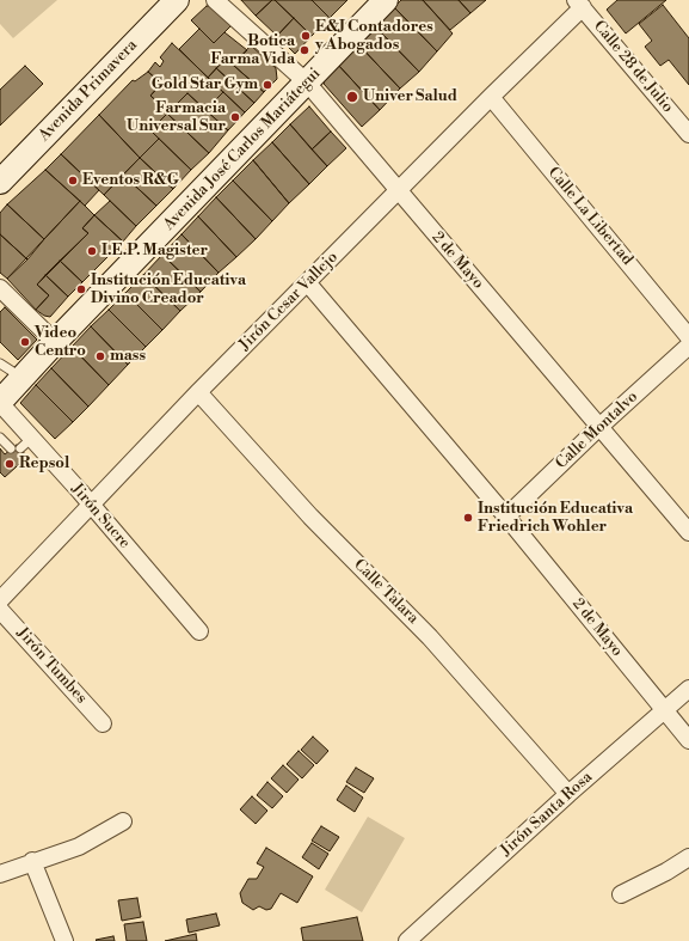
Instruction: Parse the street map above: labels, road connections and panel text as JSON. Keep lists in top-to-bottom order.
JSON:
{
  "streets": {
    "main road": ["Avenida Primavera", "Avenida José Carlos Mariátegui"],
    "street": [
      "Calle 28 de Julio",
      "Calle La Libertad",
      "2 de Mayo",
      "Jirón Cesar Vallejo",
      "Calle Montalvo",
      "Jirón Sucre",
      "Calle Talara",
      "Jirón Tumbes",
      "Jirón Santa Rosa"
    ]
  },
  "crossings": [
    ["Calle 28 de Julio", "Jirón Cesar Vallejo"],
    ["Avenida José Carlos Mariátegui", "2 de Mayo"],
    ["Avenida José Carlos Mariátegui", "Jirón Sucre"],
    ["Calle La Libertad", "Jirón Cesar Vallejo"],
    ["2 de Mayo", "Jirón Cesar Vallejo"],
    ["2 de Mayo", "Calle Montalvo"],
    ["2 de Mayo", "Jirón Santa Rosa"],
    ["Jirón Cesar Vallejo", "Jirón Sucre"],
    ["Jirón Cesar Vallejo", "Calle Talara"],
    ["Calle Talara", "Jirón Santa Rosa"]
  ],
  "places": [
    "E&J Contadores y Abogados",
    "Botica Farma Vida",
    "Gold Star Gym",
    "Univer Salud",
    "Farmacia Universal Sur",
    "Eventos R&G",
    "I.E.P. Magister",
    "Institución Educativa Divino Creador",
    "Video Centro",
    "mass",
    "Repsol",
    "Institución Educativa Friedrich Wohler"
  ]
}
